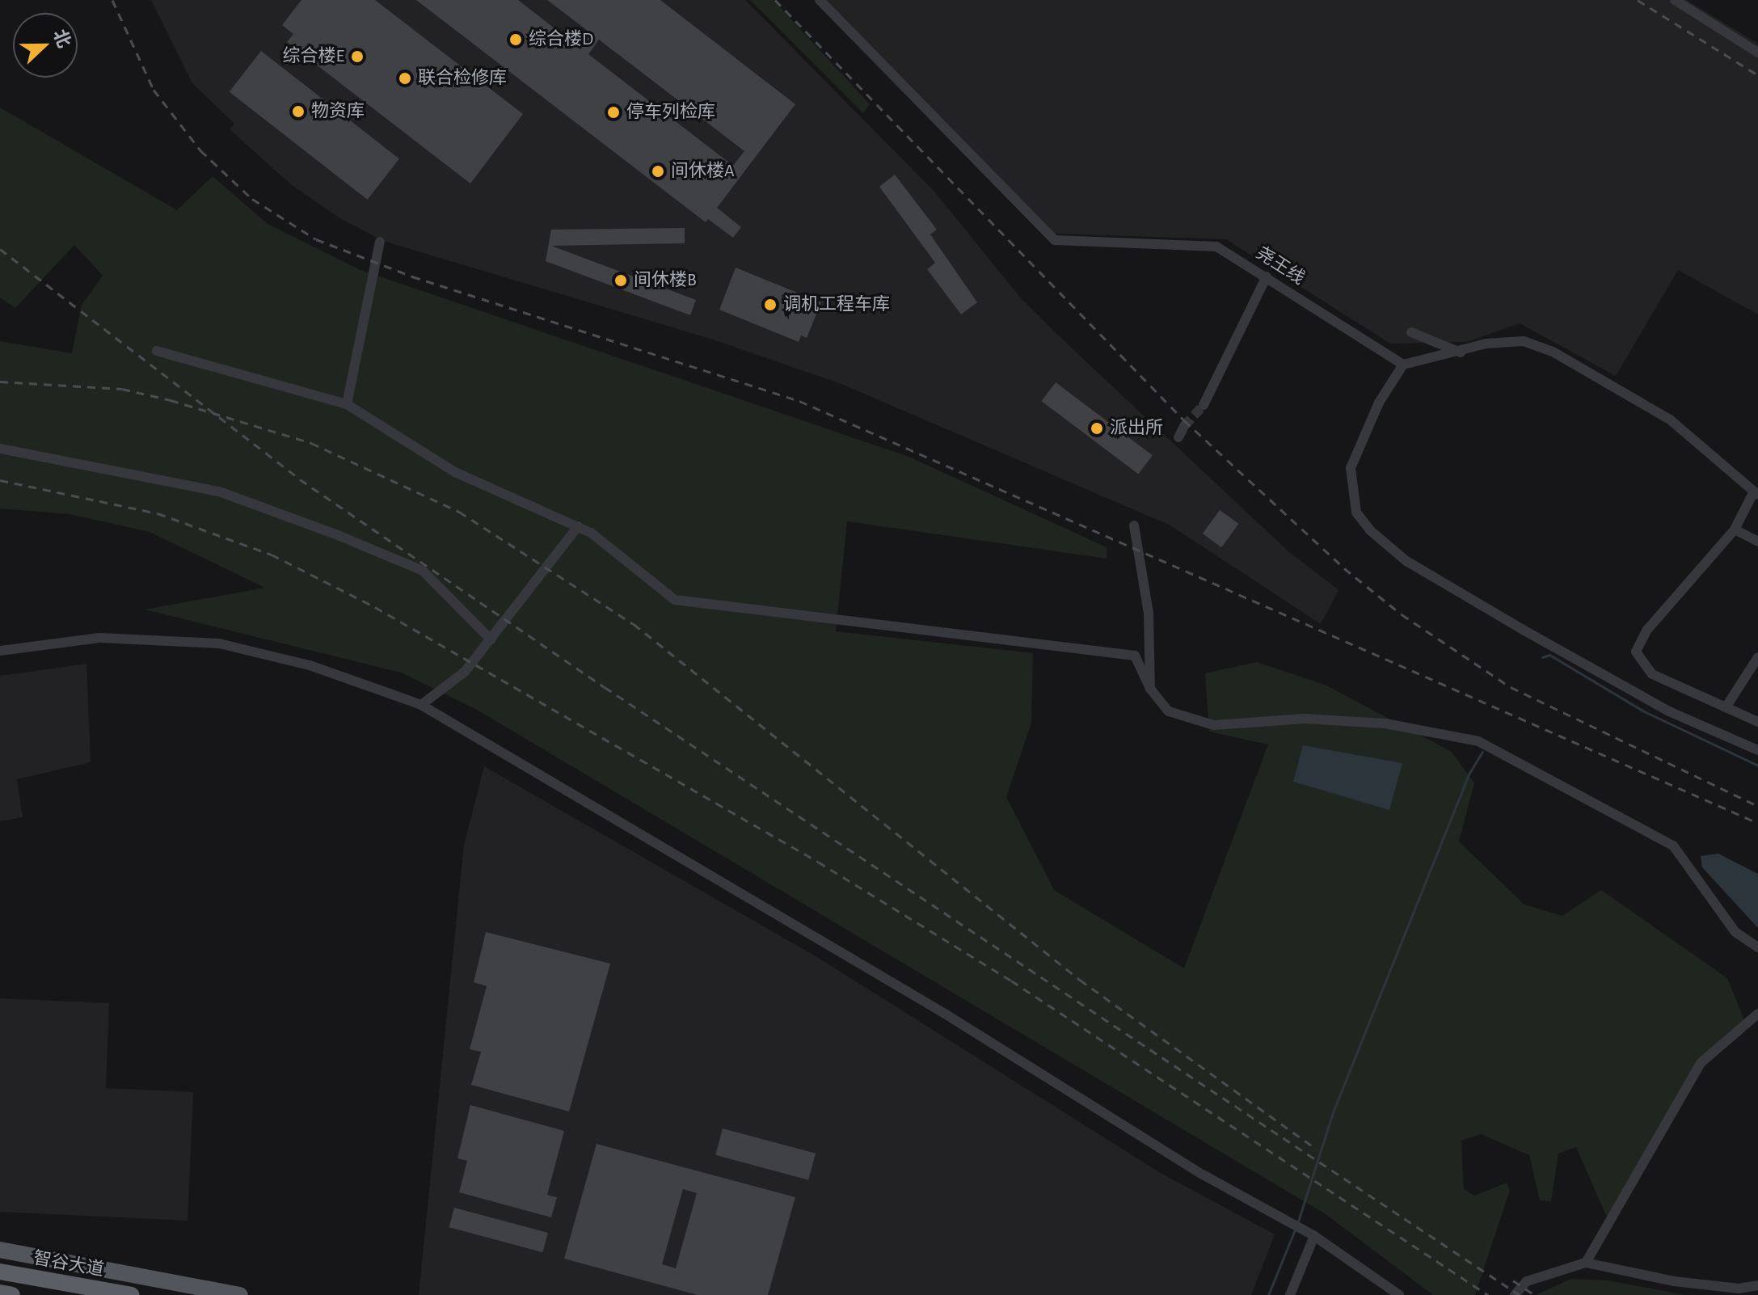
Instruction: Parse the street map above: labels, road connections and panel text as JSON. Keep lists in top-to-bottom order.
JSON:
{
  "streets": {
    "highway": ["智谷大道"],
    "street": ["尧王线"]
  },
  "places": [
    "综合楼D",
    "综合楼E",
    "联合检修库",
    "物资库",
    "停车列检库",
    "间休楼A",
    "间休楼B",
    "调机工程车库",
    "派出所"
  ],
  "north": "right"
}
